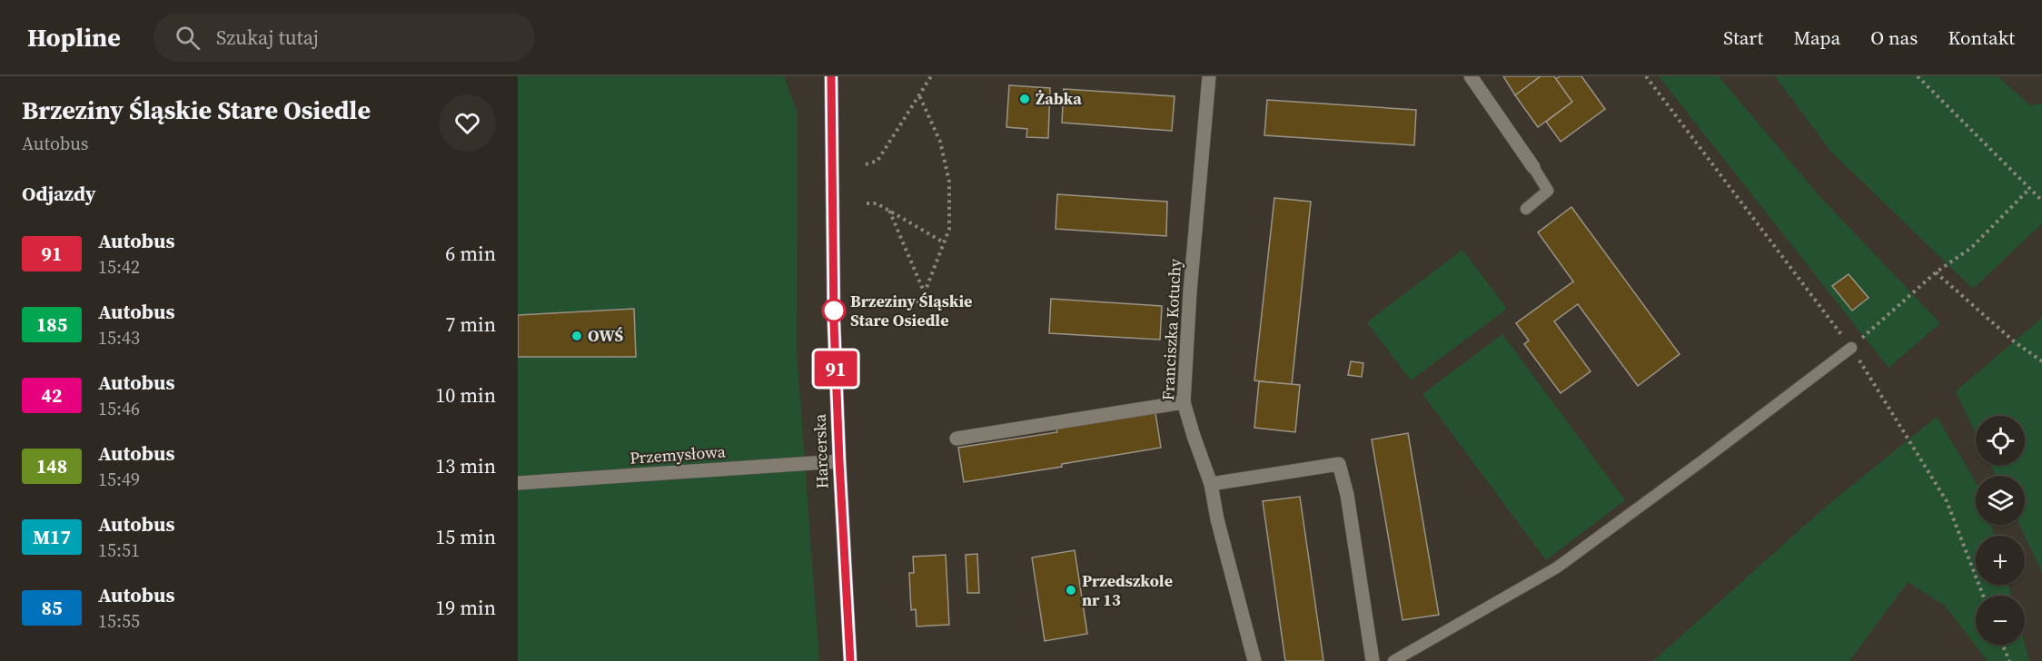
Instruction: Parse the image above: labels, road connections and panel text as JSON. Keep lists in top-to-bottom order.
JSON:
{
  "streets": {
    "main road": ["Harcerska"],
    "street": ["Franciszka Kotuchy", "Przemysłowa"]
  },
  "crossings": [
    ["Harcerska", "Przemysłowa"]
  ],
  "places": [
    "Żabka",
    "Brzeziny Śląskie Stare Osiedle",
    "OWŚ",
    "Przedszkole nr 13"
  ],
  "lines": ["bus line 91"],
  "page": {
    "header": "Hopline",
    "search": "Szukaj tutaj",
    "nav": [
      "Start",
      "Mapa",
      "O nas",
      "Kontakt"
    ],
    "heading": [
      ["Brzeziny Śląskie Stare Osiedle", "Autobus"],
      "Odjazdy"
    ],
    "on_map": "91",
    "list": [
      {
        "mark": "91",
        "name": "Autobus",
        "note": "15:42",
        "value": "6 min"
      },
      {
        "mark": "185",
        "name": "Autobus",
        "note": "15:43",
        "value": "7 min"
      },
      {
        "mark": "42",
        "name": "Autobus",
        "note": "15:46",
        "value": "10 min"
      },
      {
        "mark": "148",
        "name": "Autobus",
        "note": "15:49",
        "value": "13 min"
      },
      {
        "mark": "M17",
        "name": "Autobus",
        "note": "15:51",
        "value": "15 min"
      },
      {
        "mark": "85",
        "name": "Autobus",
        "note": "15:55",
        "value": "19 min"
      }
    ],
    "map_buttons": ["+", "−"]
  }
}
